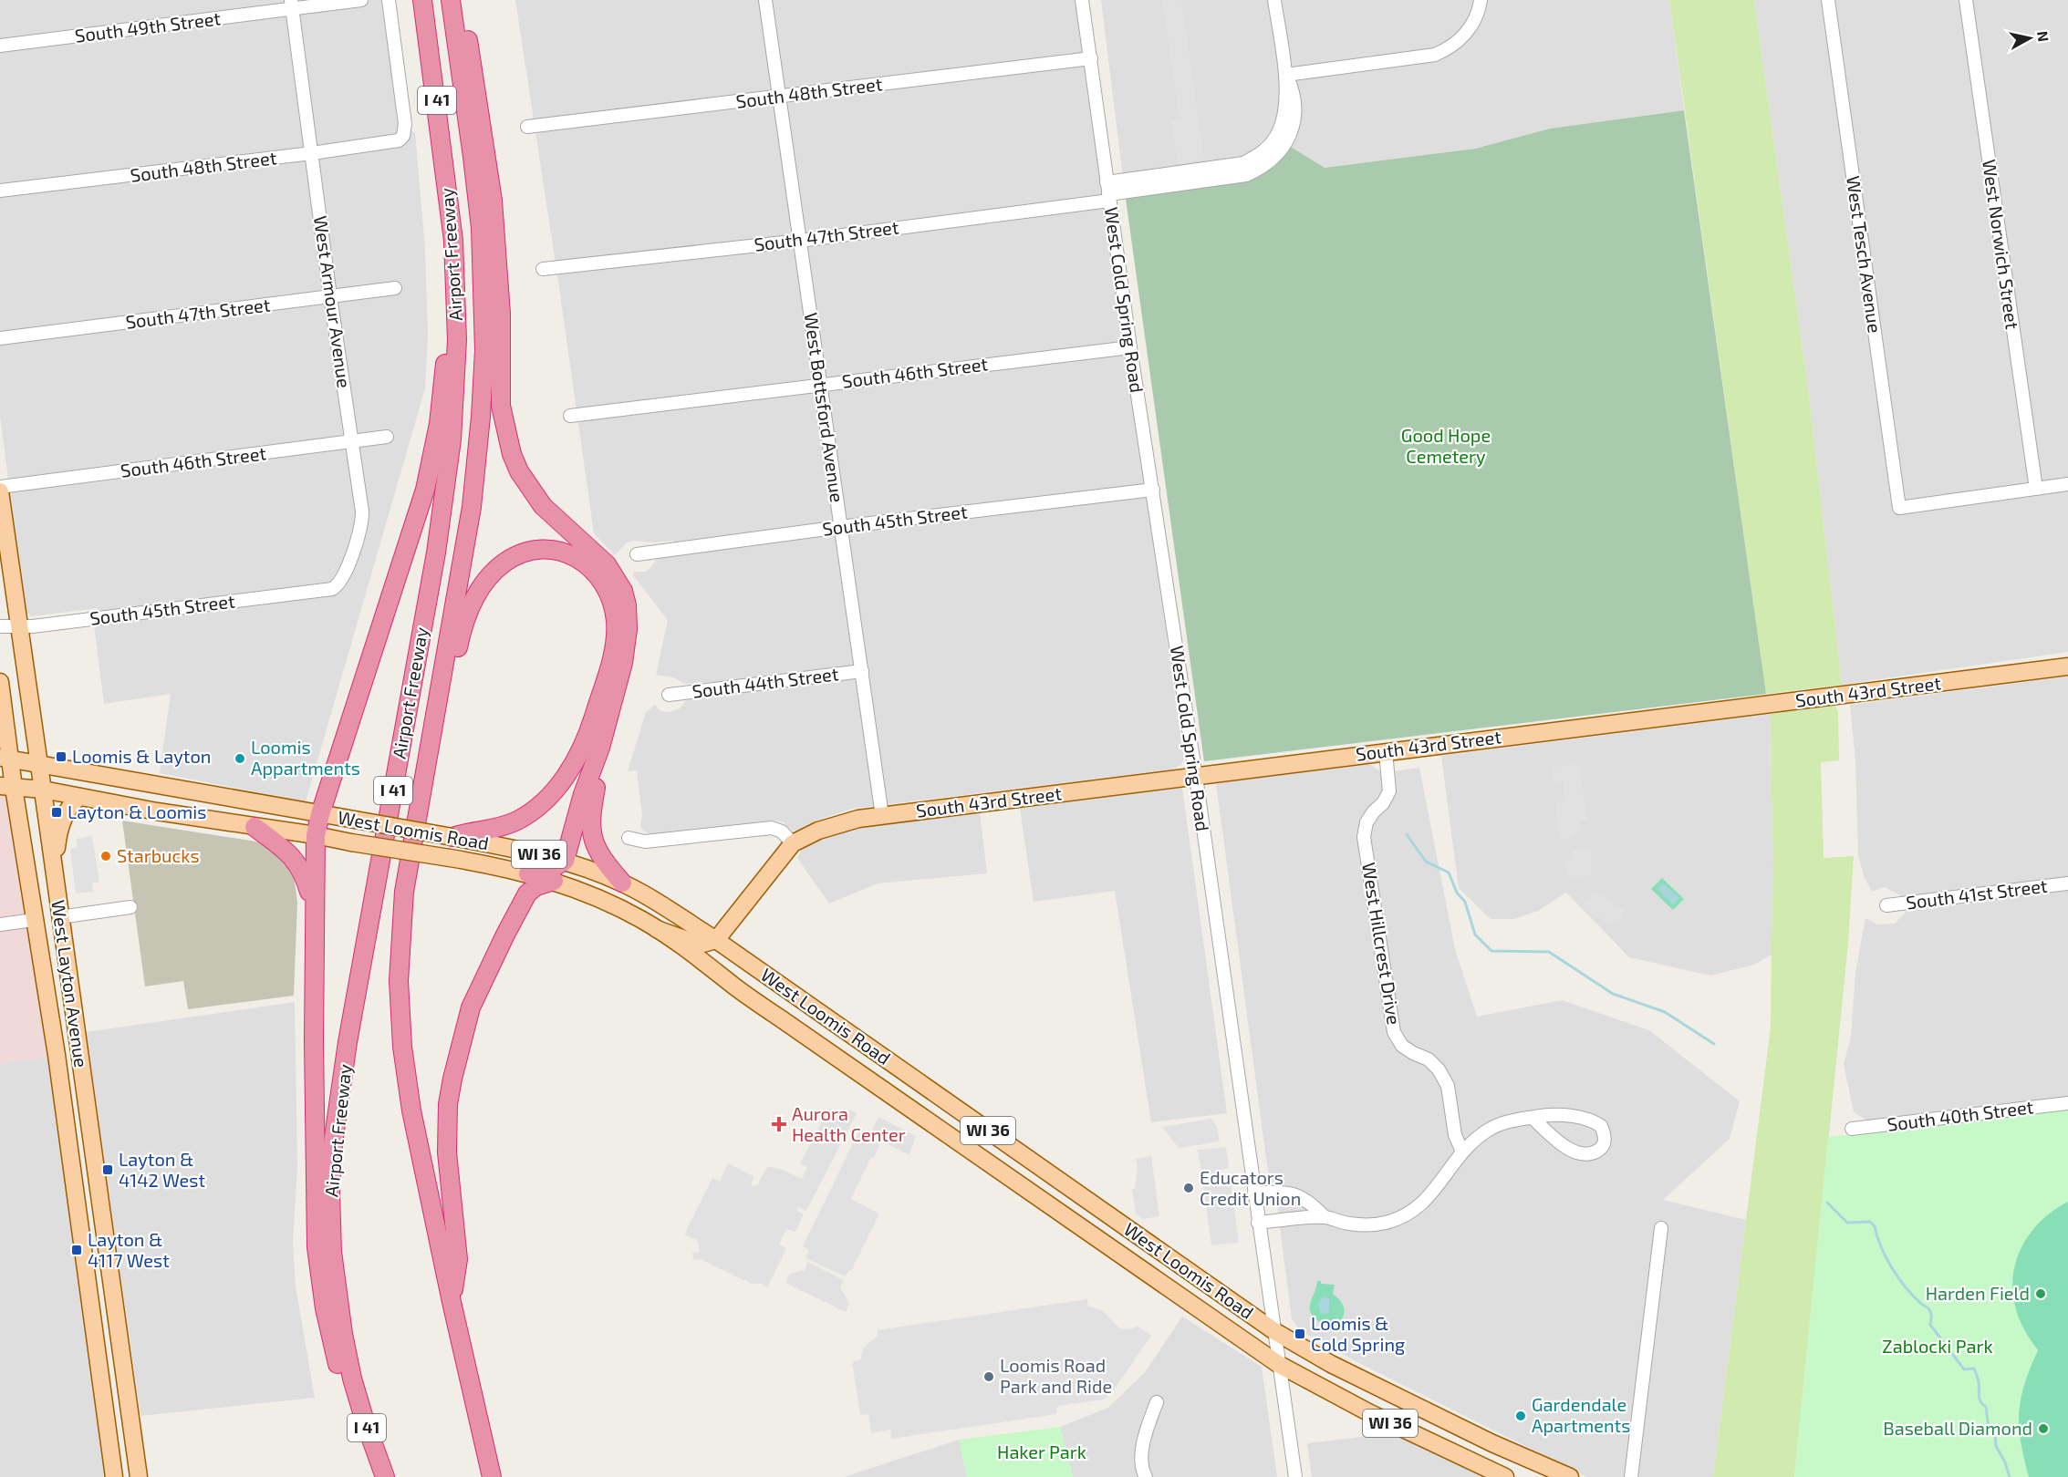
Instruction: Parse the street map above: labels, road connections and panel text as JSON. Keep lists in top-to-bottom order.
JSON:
{
  "streets": {
    "highway": ["I 41", "Airport Freeway"],
    "main road": [
      "South 43rd Street",
      "West Loomis Road",
      "WI 36",
      "West Layton Avenue"
    ],
    "street": [
      "South 49th Street",
      "South 48th Street",
      "South 47th Street",
      "West Norwich Street",
      "West Tesch Avenue",
      "West Cold Spring Road",
      "West Armour Avenue",
      "South 46th Street",
      "West Bottsford Avenue",
      "South 45th Street",
      "South 44th Street",
      "South 41st Street",
      "West Hillcrest Drive",
      "South 40th Street"
    ]
  },
  "crossings": [
    ["South 49th Street", "West Armour Avenue"],
    ["South 48th Street", "West Cold Spring Road"],
    ["South 48th Street", "West Armour Avenue"],
    ["South 48th Street", "West Bottsford Avenue"],
    ["South 47th Street", "West Cold Spring Road"],
    ["South 47th Street", "West Armour Avenue"],
    ["South 47th Street", "West Bottsford Avenue"],
    ["West Norwich Street", "West Tesch Avenue"],
    ["West Cold Spring Road", "South 46th Street"],
    ["West Cold Spring Road", "South 45th Street"],
    ["West Cold Spring Road", "South 43rd Street"],
    ["West Cold Spring Road", "West Loomis Road"],
    ["West Armour Avenue", "South 46th Street"],
    ["West Armour Avenue", "South 45th Street"],
    ["South 46th Street", "West Bottsford Avenue"],
    ["South 46th Street", "West Layton Avenue"],
    ["West Bottsford Avenue", "South 45th Street"],
    ["West Bottsford Avenue", "South 44th Street"],
    ["West Bottsford Avenue", "South 43rd Street"],
    ["South 45th Street", "West Layton Avenue"],
    ["South 43rd Street", "West Loomis Road"],
    ["South 43rd Street", "West Hillcrest Drive"],
    ["West Loomis Road", "West Layton Avenue"]
  ],
  "parks": ["Good Hope Cemetery", "Zablocki Park", "Haker Park"],
  "places": {
    "transit": [
      "Loomis & Layton",
      "Layton & Loomis",
      "Layton & 4142 West",
      "Layton & 4117 West",
      "Loomis & Cold Spring"
    ],
    "other": [
      "Loomis Appartments",
      "Starbucks",
      "Educators Credit Union",
      "Harden Field",
      "Loomis Road Park and Ride",
      "Gardendale Apartments",
      "Baseball Diamond"
    ],
    "health": ["Aurora Health Center"]
  },
  "north": "right"
}
